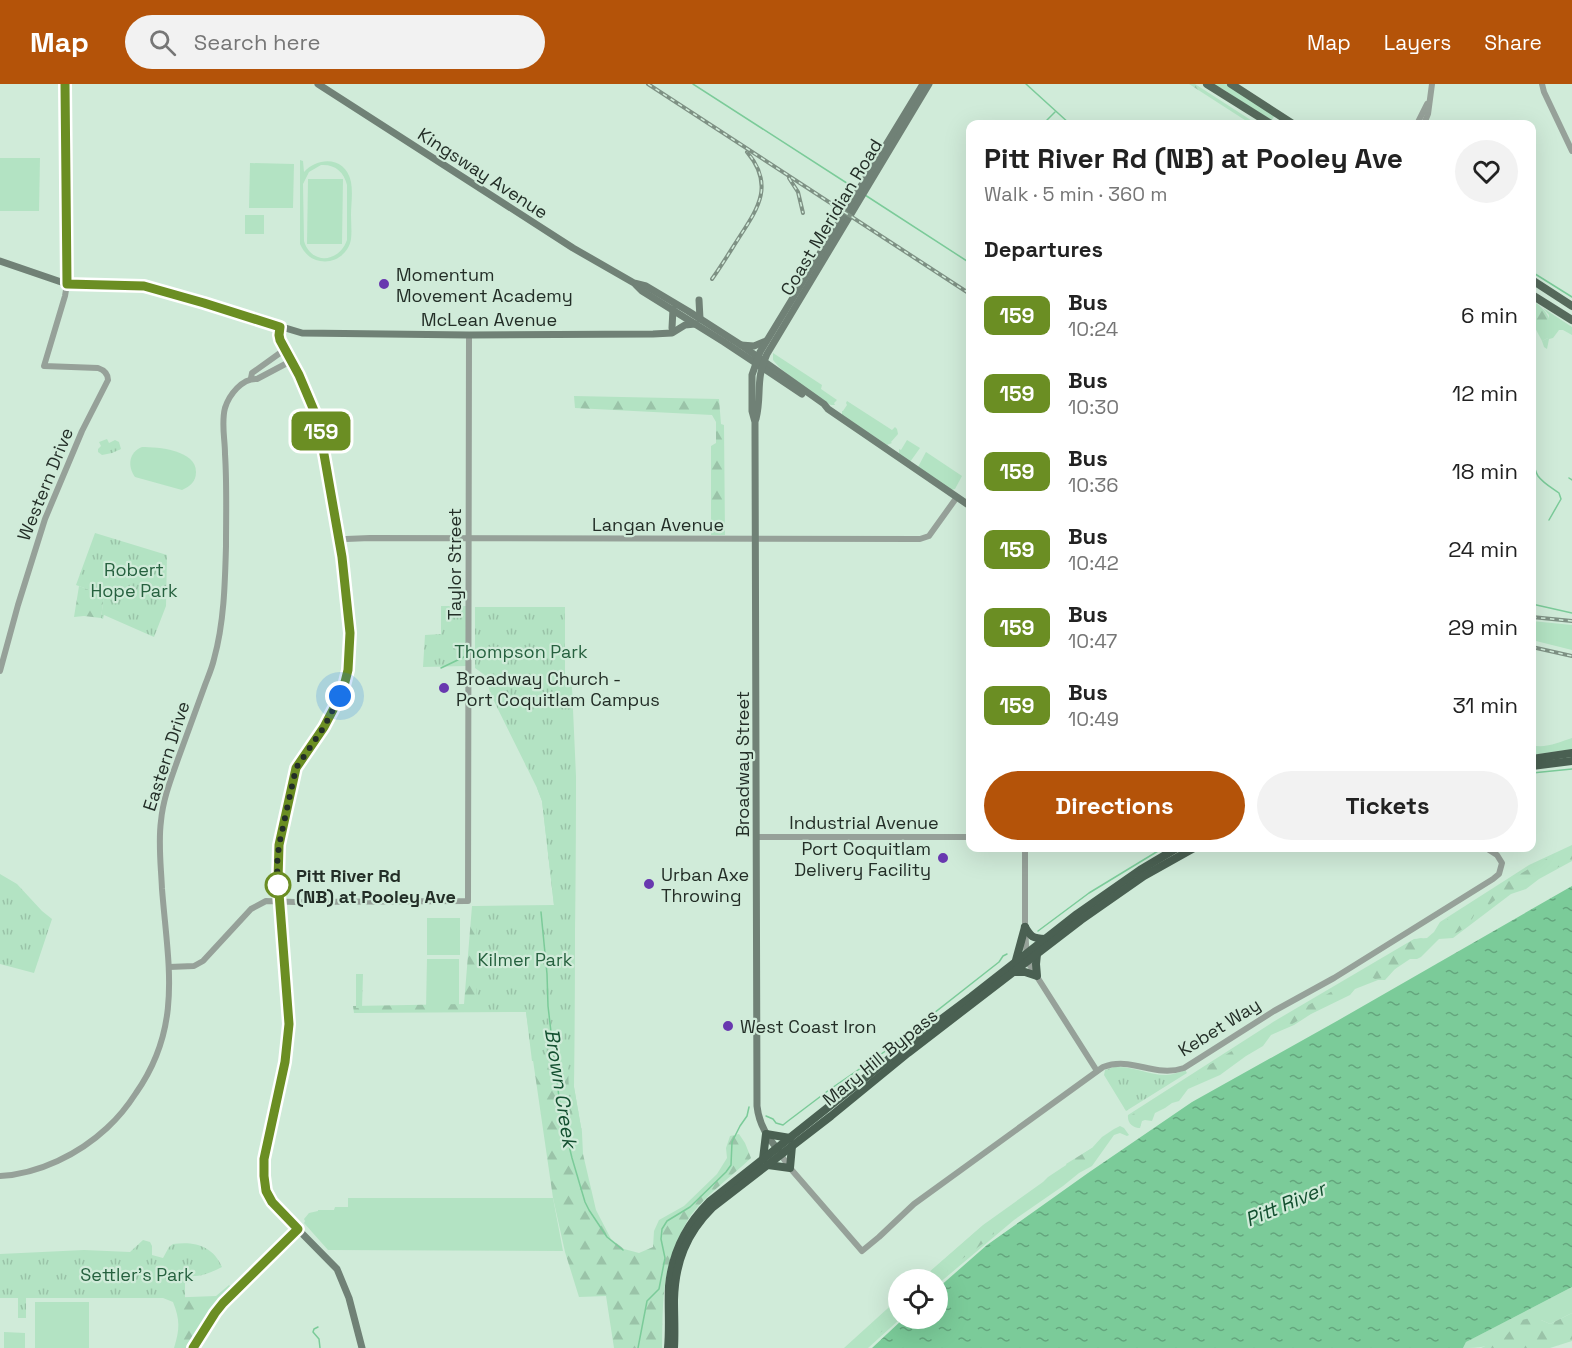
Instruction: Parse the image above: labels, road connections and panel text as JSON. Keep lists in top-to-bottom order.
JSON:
{
  "streets": {
    "highway": ["Mary Hill Bypass"],
    "main road": [
      "Kingsway Avenue",
      "Coast Meridian Road",
      "McLean Avenue",
      "Broadway Street"
    ],
    "street": [
      "Western Drive",
      "Langan Avenue",
      "Taylor Street",
      "Eastern Drive",
      "Industrial Avenue",
      "Kebet Way"
    ]
  },
  "crossings": [
    ["Kingsway Avenue", "Coast Meridian Road"],
    ["Kingsway Avenue", "McLean Avenue"],
    ["Kingsway Avenue", "Langan Avenue"],
    ["Kingsway Avenue", "Broadway Street"],
    ["Coast Meridian Road", "Broadway Street"],
    ["McLean Avenue", "Western Drive"],
    ["McLean Avenue", "Taylor Street"],
    ["Langan Avenue", "Taylor Street"],
    ["Langan Avenue", "Broadway Street"],
    ["Broadway Street", "Industrial Avenue"],
    ["Broadway Street", "Kebet Way"],
    ["Broadway Street", "Mary Hill Bypass"]
  ],
  "water": ["Brown Creek", "Pitt River"],
  "parks": [
    "Robert Hope Park",
    "Thompson Park",
    "Kilmer Park",
    "Settler's Park"
  ],
  "places": [
    "Momentum Movement Academy",
    "Broadway Church - Port Coquitlam Campus",
    "Port Coquitlam Delivery Facility",
    "Urban Axe Throwing",
    "Pitt River Rd (NB) at Pooley Ave",
    "West Coast Iron"
  ],
  "lines": ["bus line 159"],
  "page": {
    "header": "Map",
    "search": "Search here",
    "nav": ["Map", "Layers", "Share"],
    "on_map": "159",
    "heading": [
      ["Pitt River Rd (NB) at Pooley Ave", "Walk · 5 min · 360 m"],
      "Departures"
    ],
    "list": [
      {
        "mark": "159",
        "name": "Bus",
        "note": "10:24",
        "value": "6 min"
      },
      {
        "mark": "159",
        "name": "Bus",
        "note": "10:30",
        "value": "12 min"
      },
      {
        "mark": "159",
        "name": "Bus",
        "note": "10:36",
        "value": "18 min"
      },
      {
        "mark": "159",
        "name": "Bus",
        "note": "10:42",
        "value": "24 min"
      },
      {
        "mark": "159",
        "name": "Bus",
        "note": "10:47",
        "value": "29 min"
      },
      {
        "mark": "159",
        "name": "Bus",
        "note": "10:49",
        "value": "31 min"
      }
    ],
    "buttons": ["Directions", "Tickets"]
  }
}
